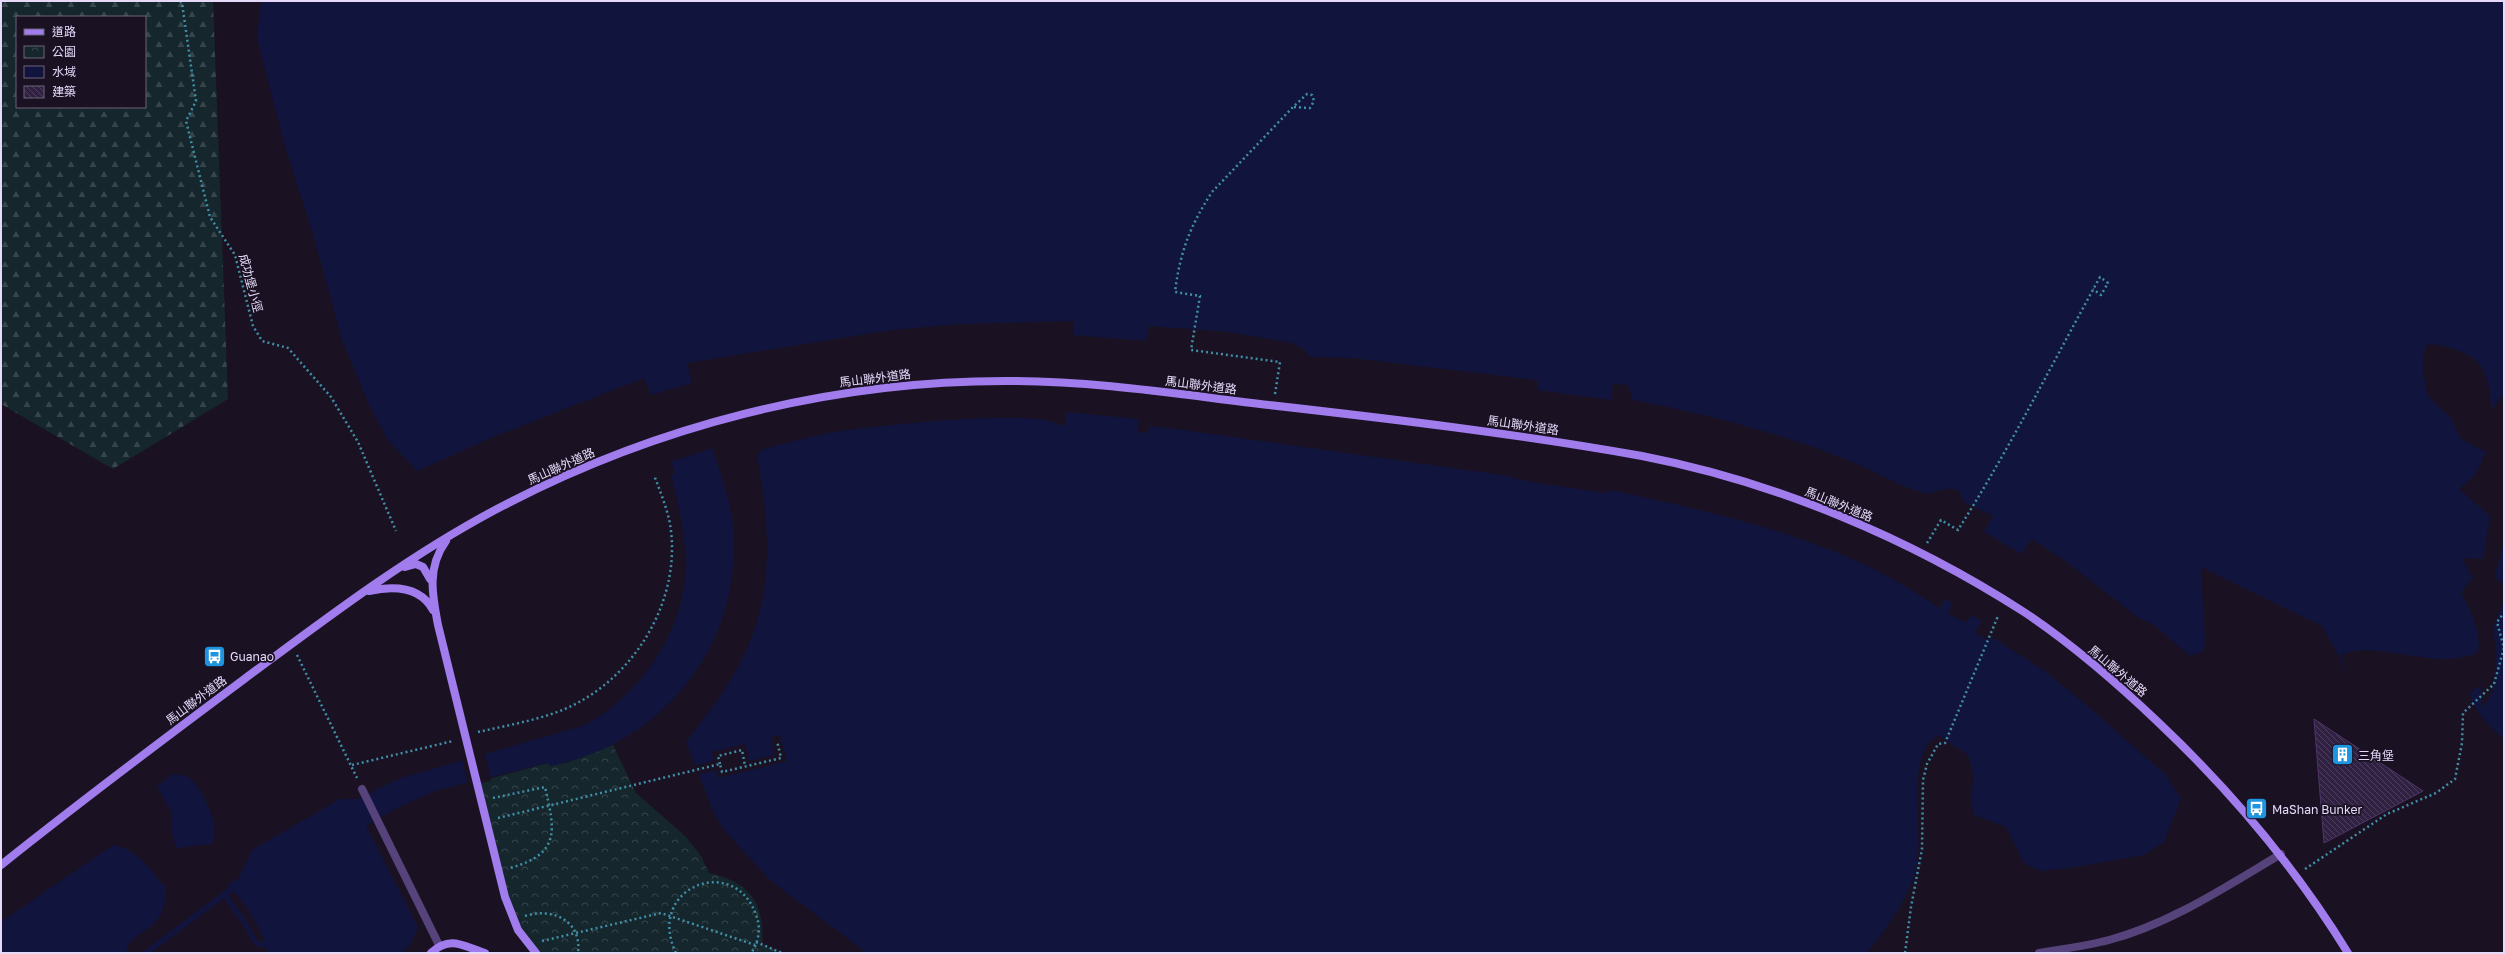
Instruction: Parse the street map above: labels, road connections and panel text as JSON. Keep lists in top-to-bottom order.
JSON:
{
  "streets": {
    "main road": ["馬山聯外道路"],
    "path": ["成功堡小徑"]
  },
  "places": {
    "bus stop": ["Guanao", "MaShan Bunker"],
    "building": ["三角堡"]
  },
  "legend": [
    "道路",
    "公園",
    "水域",
    "建築"
  ]
}
